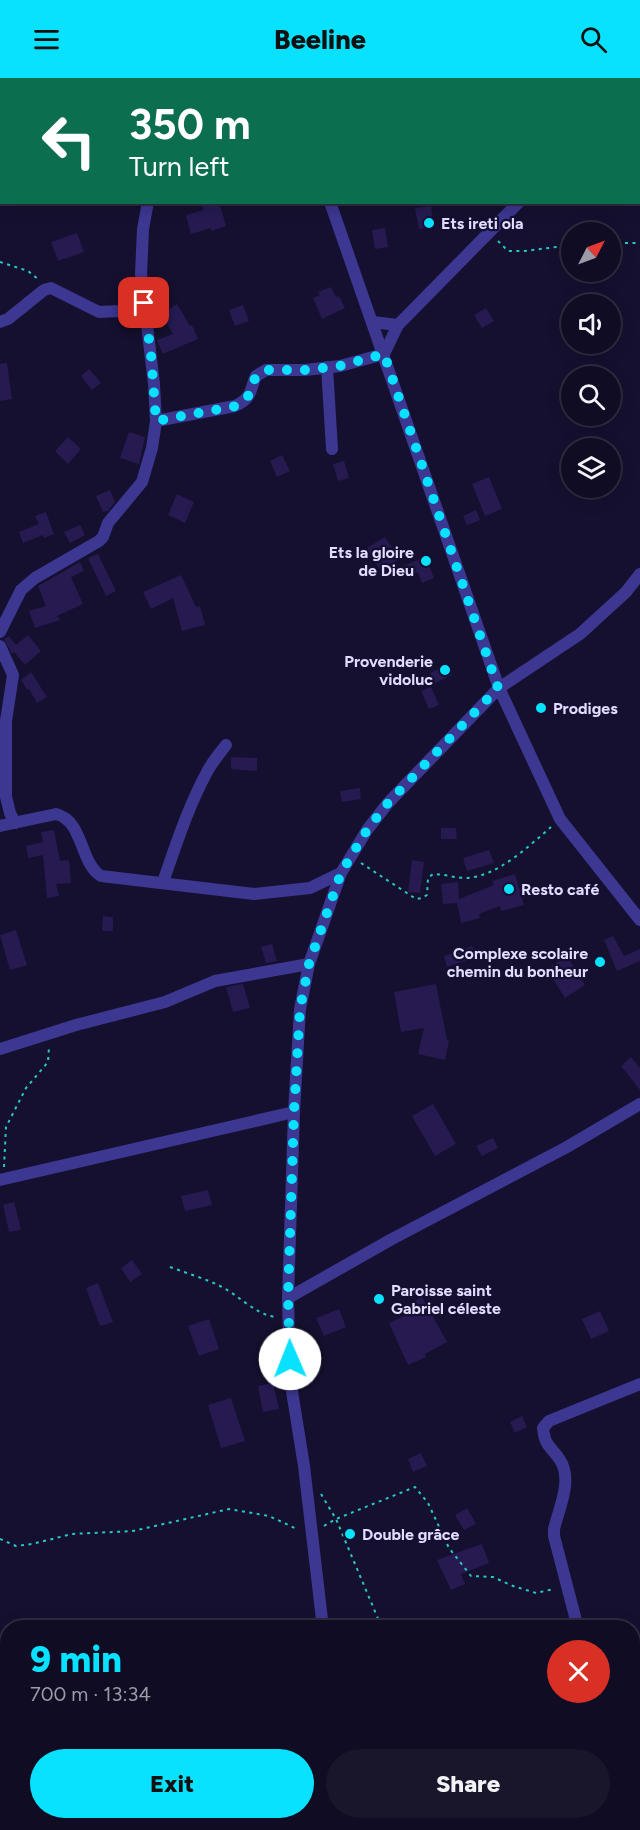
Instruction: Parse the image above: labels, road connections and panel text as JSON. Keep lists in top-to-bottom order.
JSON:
{
  "places": [
    "Ets ireti ola",
    "Ets la gloire de Dieu",
    "Provenderie vidoluc",
    "Prodiges",
    "Resto café",
    "Complexe scolaire chemin du bonheur",
    "Paroisse saint Gabriel céleste",
    "Double grâce"
  ],
  "north": "top right",
  "page": {
    "header": "Beeline",
    "turn": ["350 m", "Turn left"],
    "heading": ["9 min", "700 m · 13:34"],
    "buttons": ["Exit", "Share"]
  }
}
